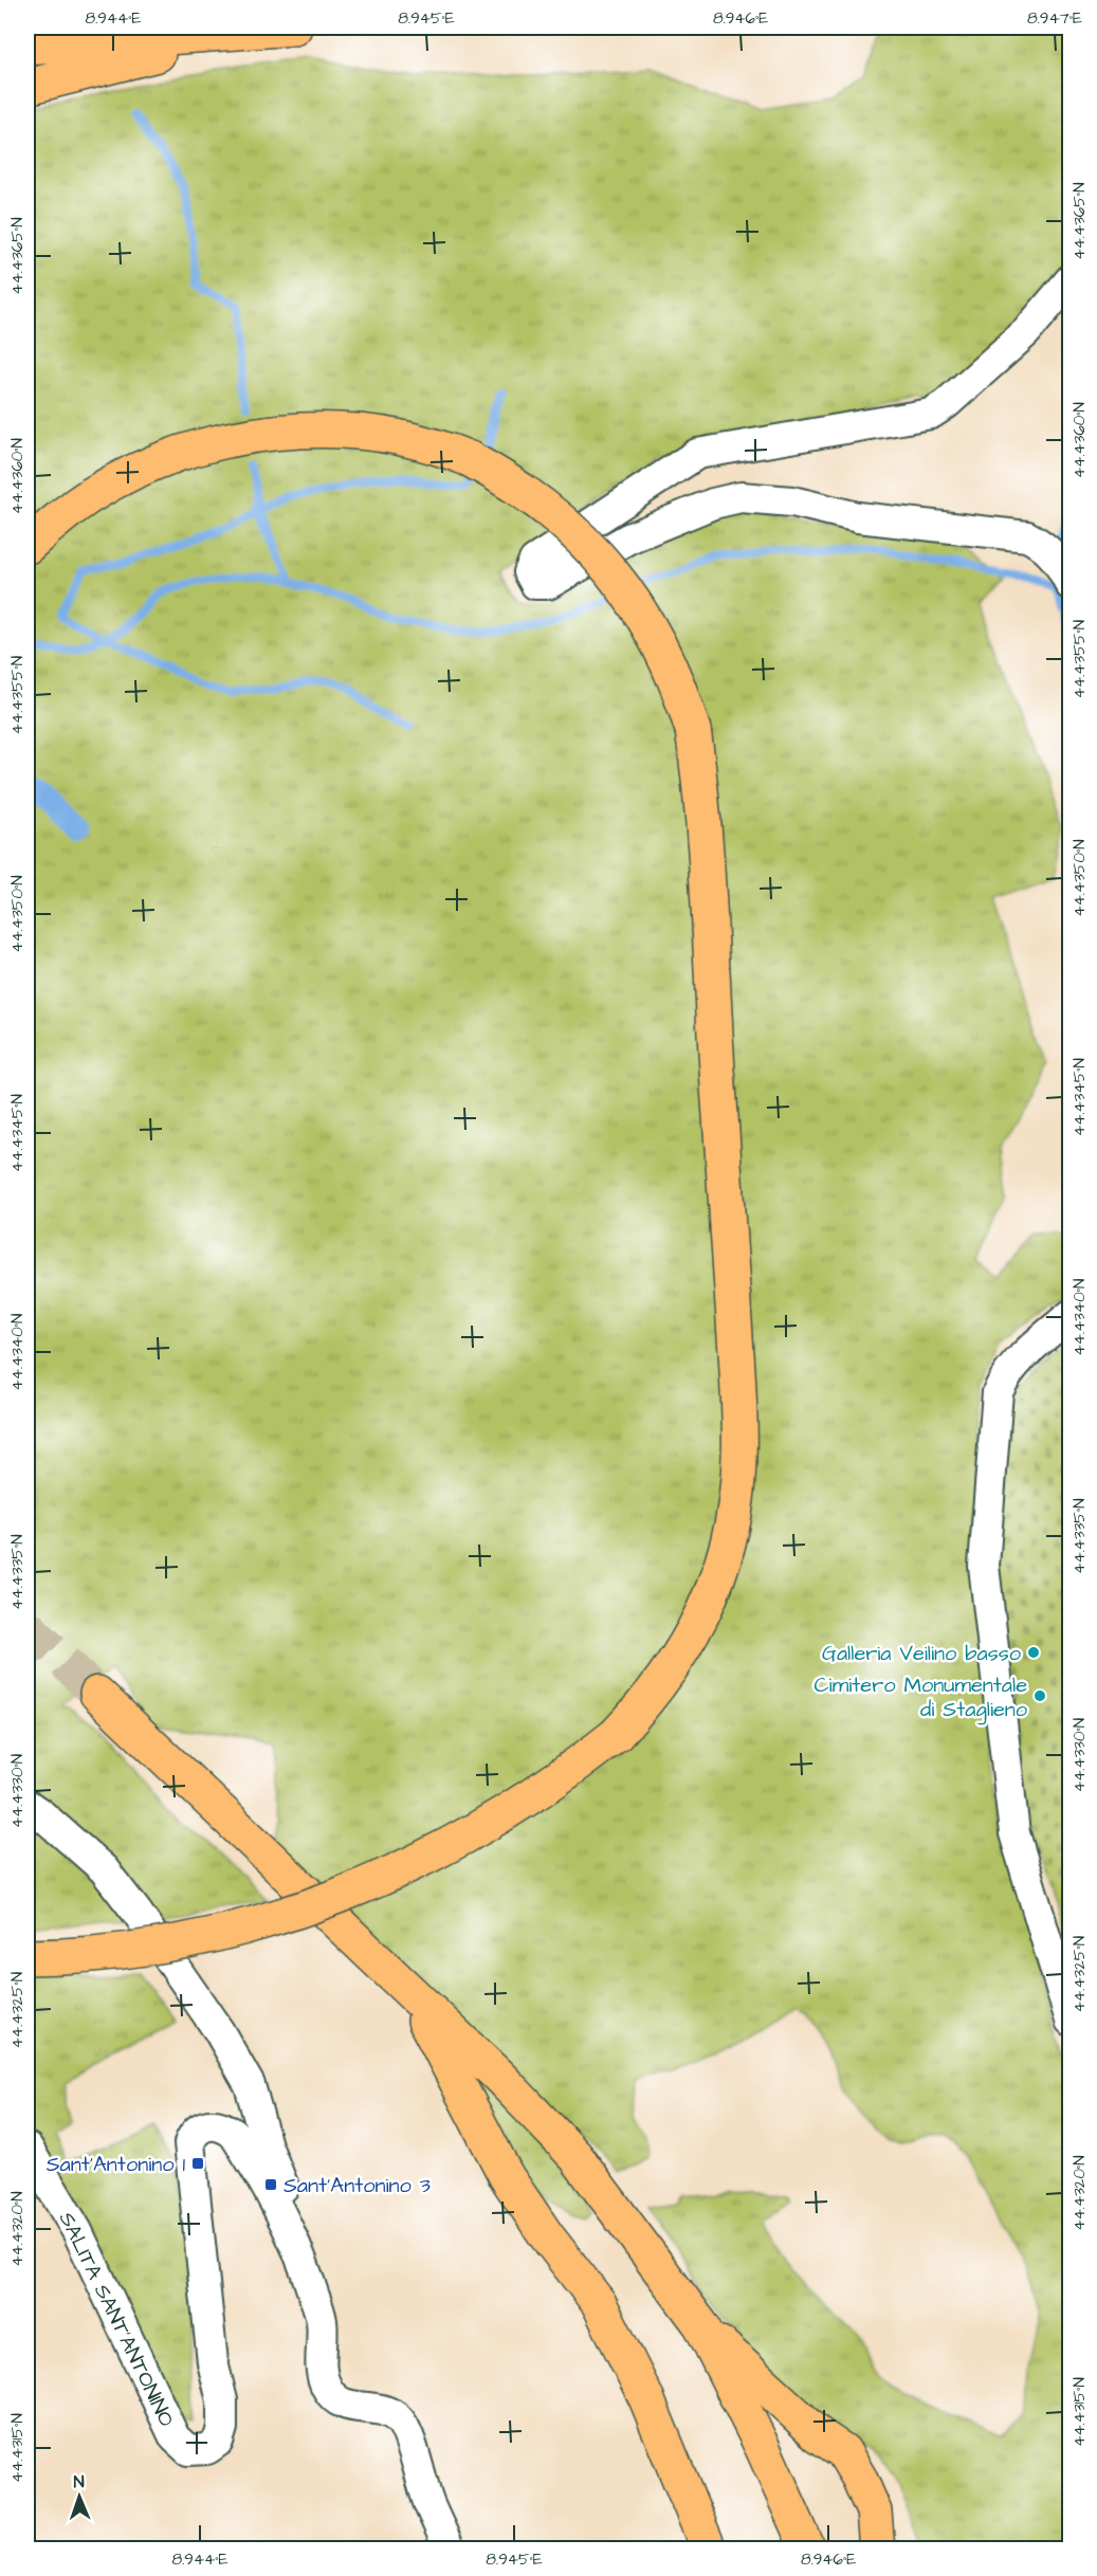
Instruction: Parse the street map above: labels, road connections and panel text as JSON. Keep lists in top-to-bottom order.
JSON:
{
  "streets": {
    "street": ["SALITA SANT'ANTONINO"]
  },
  "places": {
    "other": ["Galleria Veilino basso", "Cimitero Monumentale di Staglieno"],
    "transit": ["Sant'Antonino 1", "Sant'Antonino 3"]
  },
  "north": "top",
  "coordinates": [
    "8.944°E",
    "8.945°E",
    "8.946°E",
    "8.947°E",
    "44.4365°N",
    "44.4360°N",
    "44.4355°N",
    "44.4350°N",
    "44.4345°N",
    "44.4340°N",
    "44.4335°N",
    "44.4330°N",
    "44.4325°N",
    "44.4320°N",
    "44.4315°N"
  ]
}
